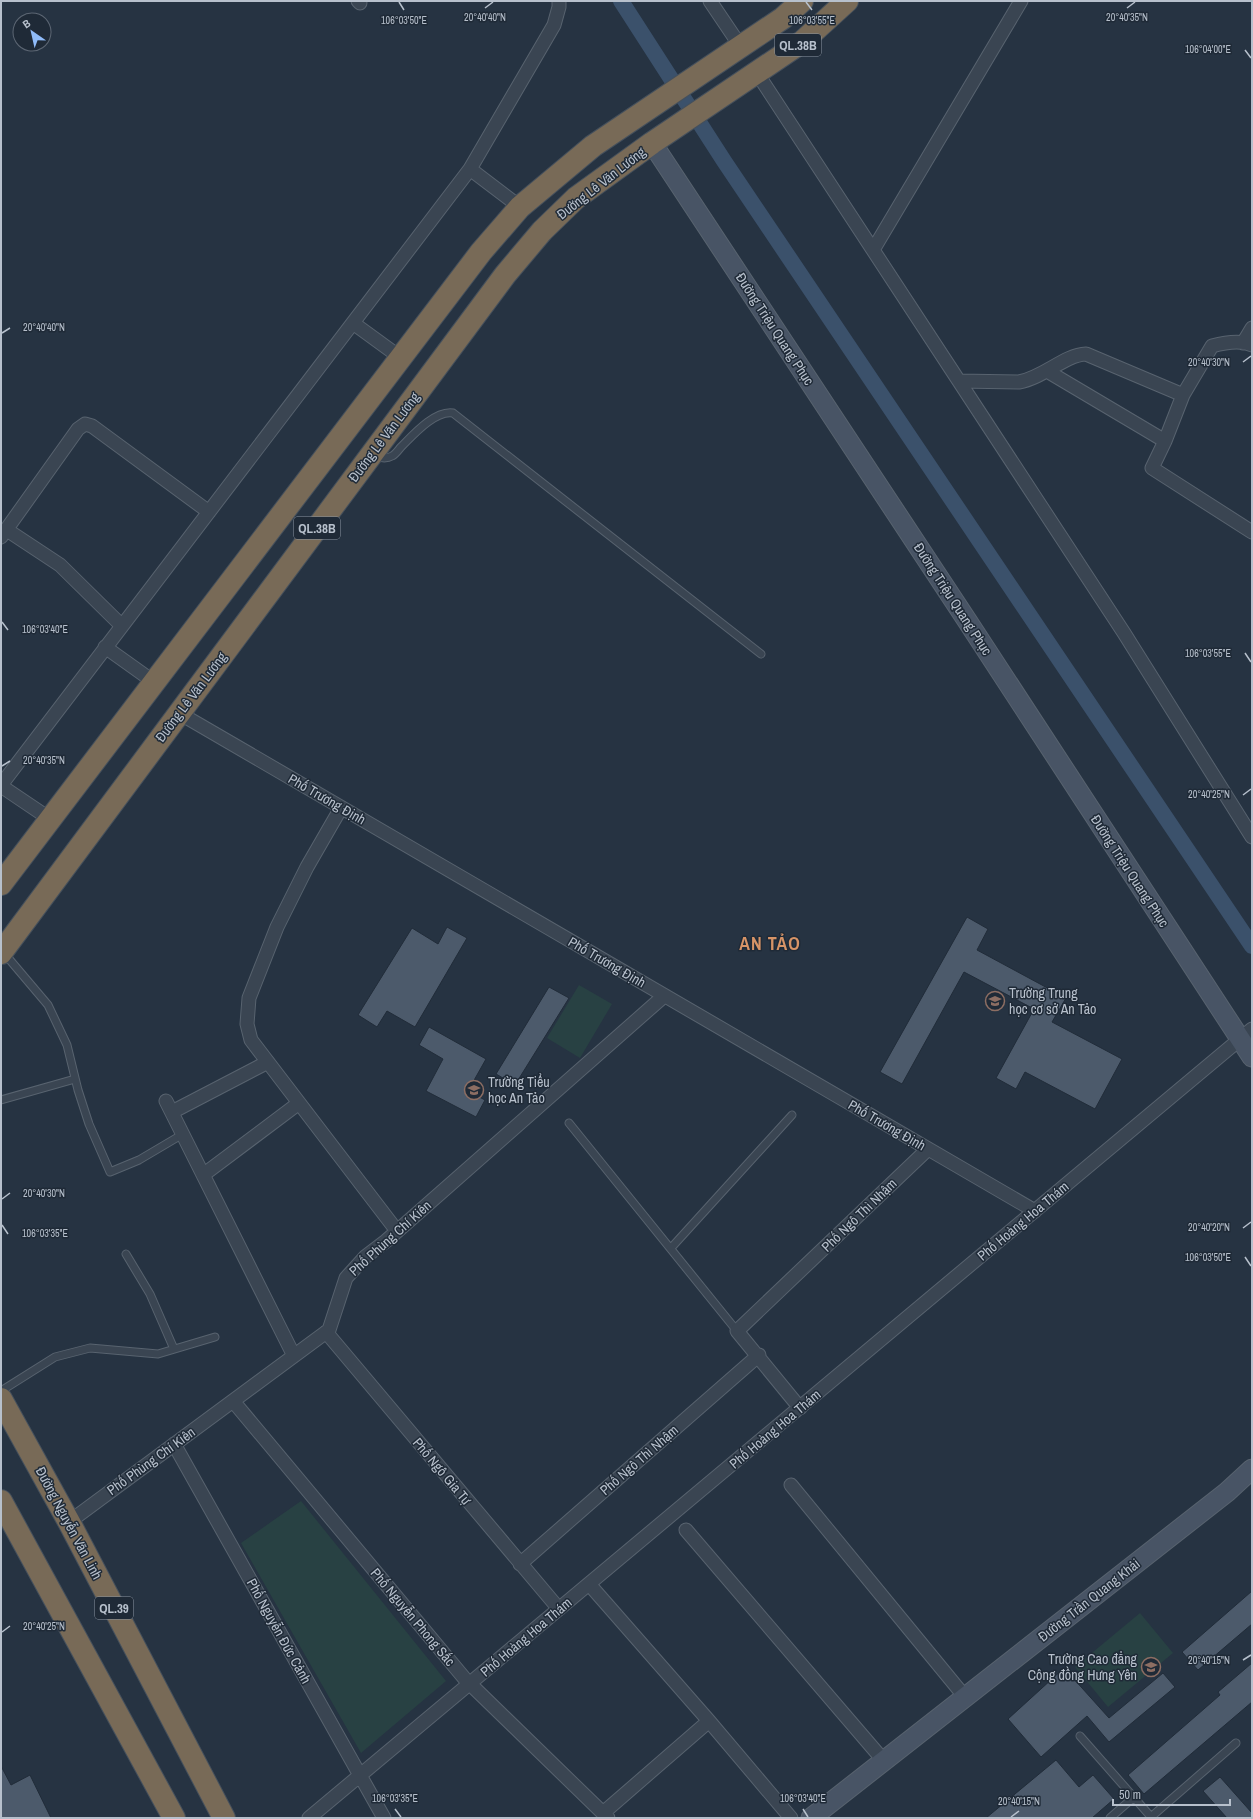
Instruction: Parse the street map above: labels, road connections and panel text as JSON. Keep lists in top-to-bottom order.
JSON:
{
  "streets": {
    "highway": [
      "QL.38B",
      "Đường Lê Văn Lương",
      "Đường Nguyễn Văn Linh",
      "QL.39"
    ],
    "street": [
      "Đường Triệu Quang Phục",
      "Phố Trương Định",
      "Phố Ngô Thì Nhậm",
      "Phố Hoàng Hoa Thám",
      "Phố Phùng Chí Kiên",
      "Phố Ngô Gia Tự",
      "Đường Trần Quang Khải",
      "Phố Nguyễn Phong Sắc",
      "Phố Nguyễn Đức Cảnh"
    ]
  },
  "crossings": [
    ["Đường Lê Văn Lương", "Đường Triệu Quang Phục"],
    ["Đường Lê Văn Lương", "Phố Trương Định"],
    ["Đường Triệu Quang Phục", "Phố Hoàng Hoa Thám"],
    ["Phố Trương Định", "Phố Ngô Thì Nhậm"],
    ["Phố Trương Định", "Phố Hoàng Hoa Thám"],
    ["Phố Trương Định", "Phố Phùng Chí Kiên"],
    ["Phố Ngô Thì Nhậm", "Phố Ngô Gia Tự"],
    ["Phố Hoàng Hoa Thám", "Phố Ngô Gia Tự"],
    ["Phố Hoàng Hoa Thám", "Phố Nguyễn Phong Sắc"],
    ["Phố Hoàng Hoa Thám", "Phố Nguyễn Đức Cảnh"],
    ["Phố Phùng Chí Kiên", "Phố Ngô Gia Tự"],
    ["Phố Phùng Chí Kiên", "Đường Nguyễn Văn Linh"],
    ["Phố Phùng Chí Kiên", "Phố Nguyễn Phong Sắc"],
    ["Phố Phùng Chí Kiên", "Phố Nguyễn Đức Cảnh"]
  ],
  "districts": ["AN TẢO"],
  "places": {
    "school or university": ["Trường Trung học cơ sở An Tảo", "Trường Tiểu học An Tảo", "Trường Cao đẳng Cộng đồng Hưng Yên"]
  },
  "scale_bar": "50 m",
  "north": "top left",
  "coordinates": [
    "20°40'40\"N",
    "20°40'35\"N",
    "106°03'50\"E",
    "106°03'55\"E",
    "106°04'00\"E",
    "20°40'30\"N",
    "106°03'40\"E",
    "20°40'25\"N",
    "20°40'20\"N",
    "106°03'35\"E",
    "20°40'15\"N"
  ]
}
